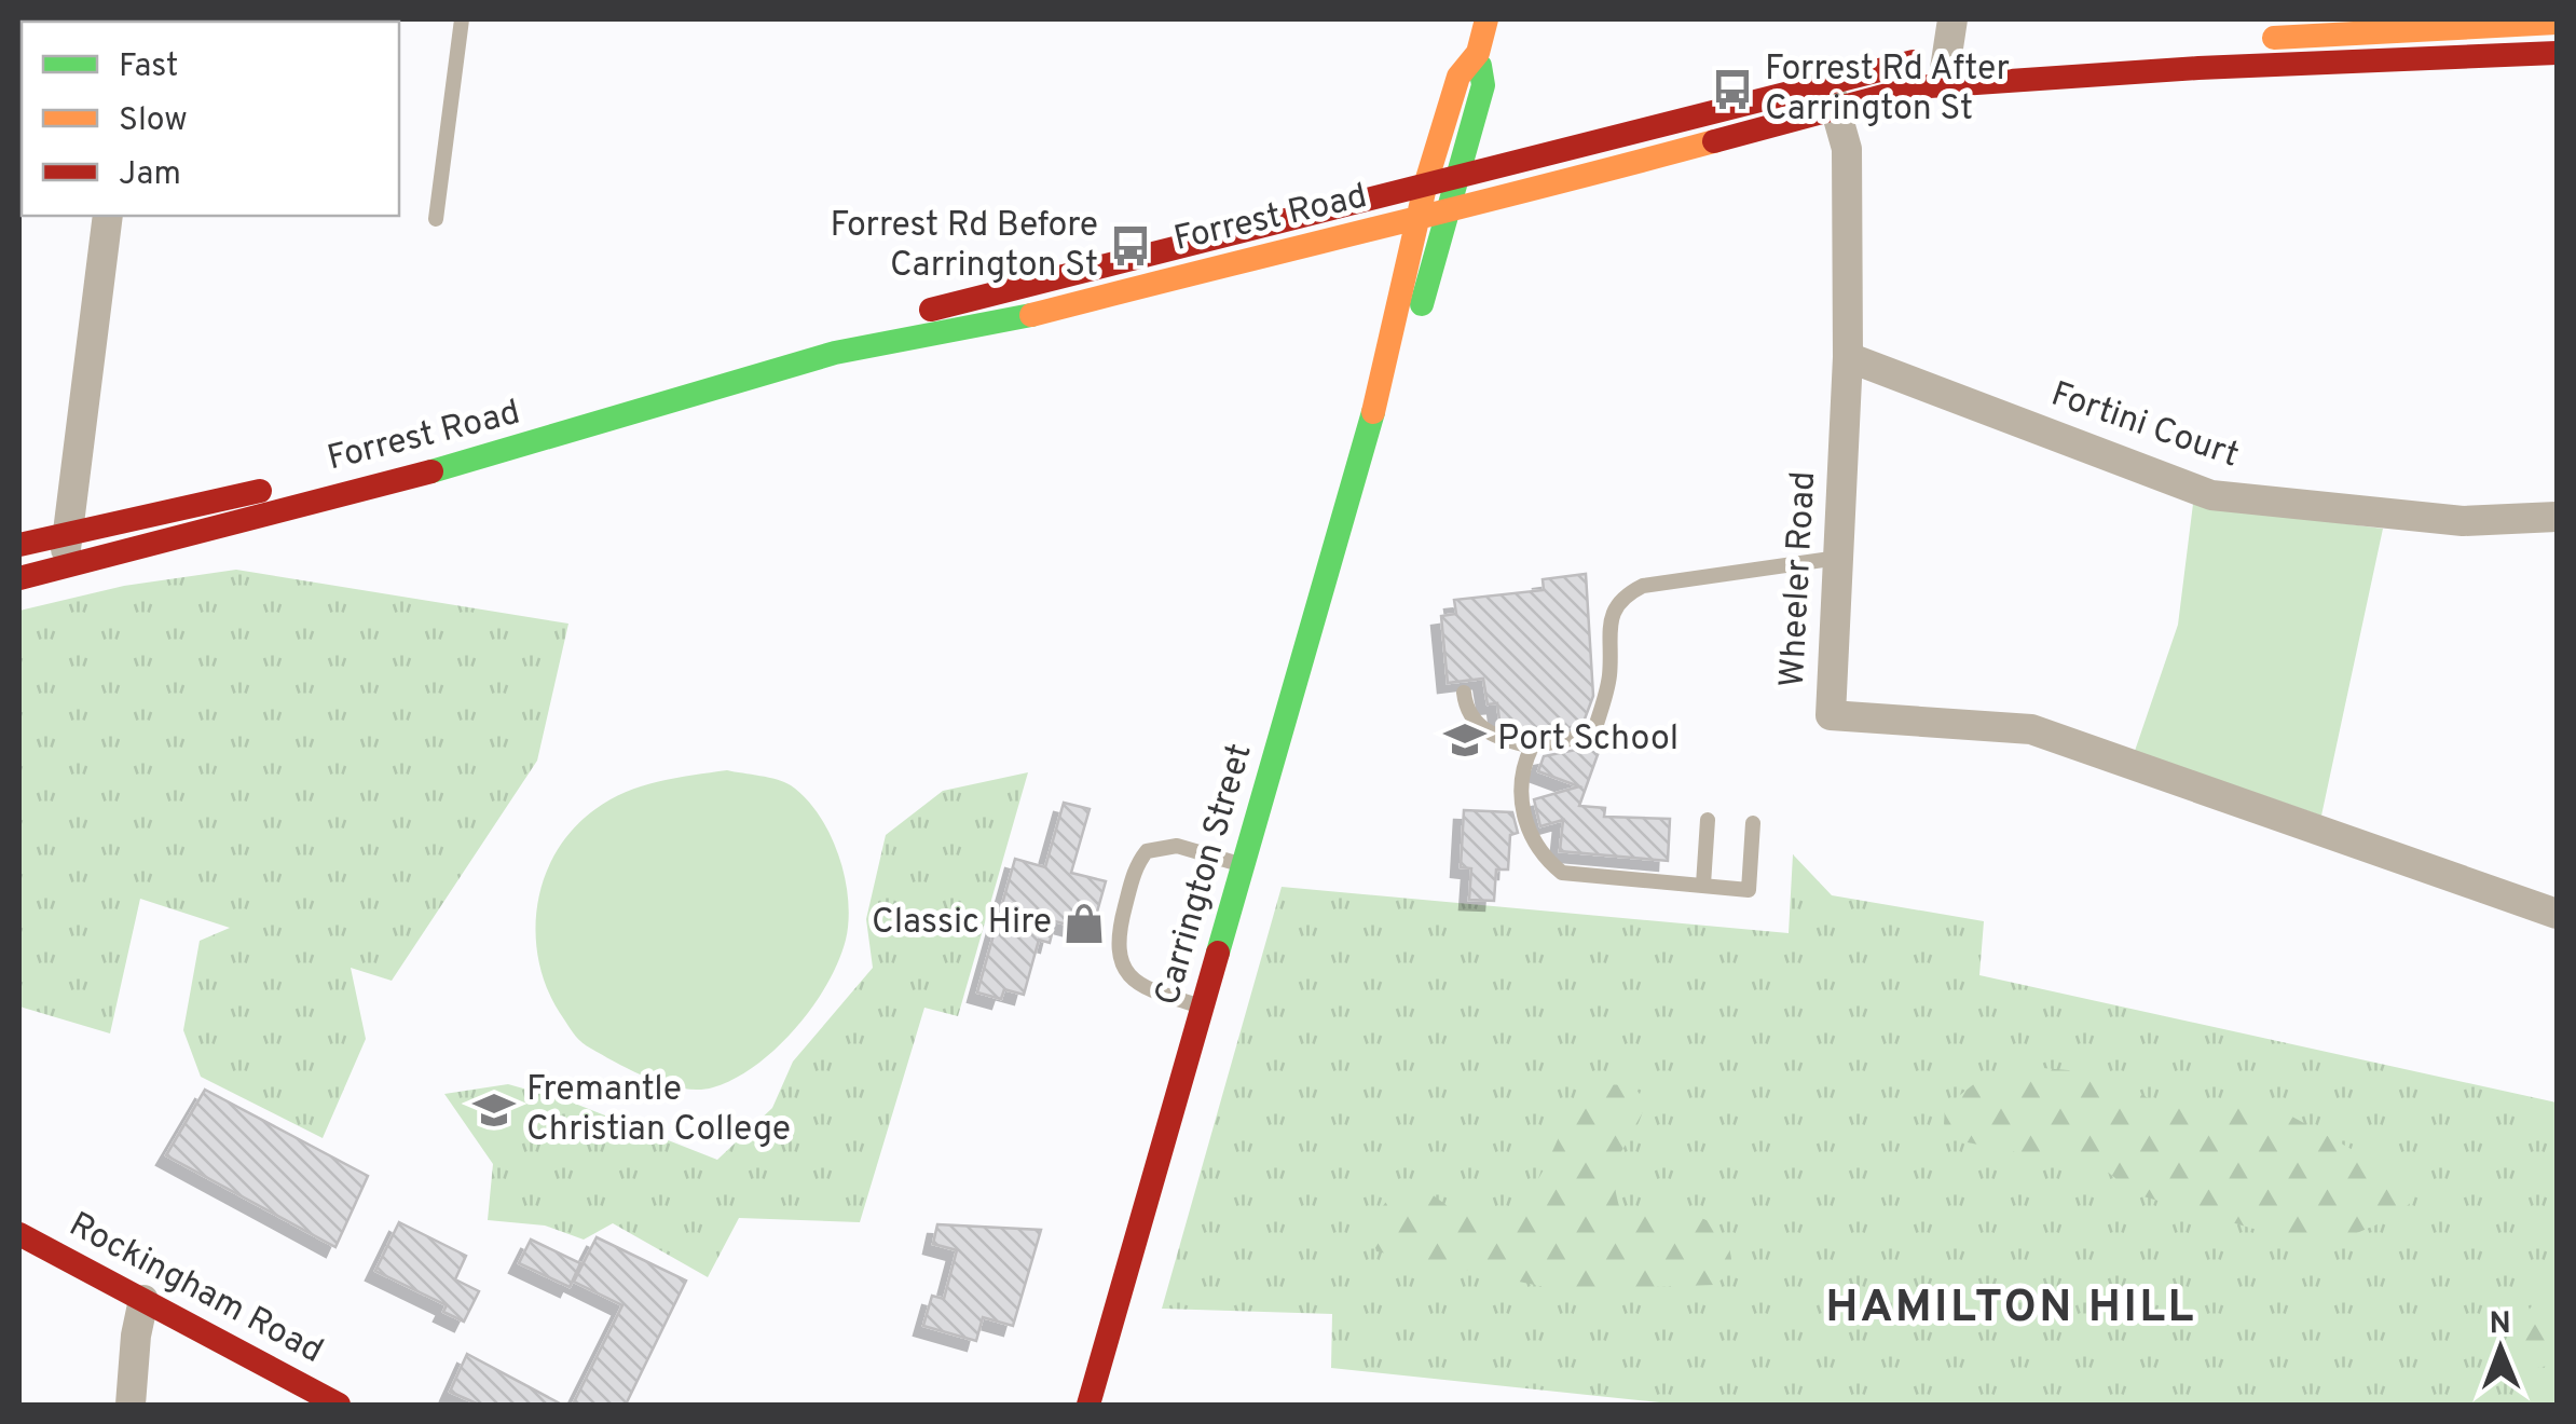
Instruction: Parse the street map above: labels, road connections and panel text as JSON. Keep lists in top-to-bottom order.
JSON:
{
  "streets": {
    "main road": ["Forrest Road", "Carrington Street", "Rockingham Road"],
    "street": ["Fortini Court", "Wheeler Road"]
  },
  "crossings": [
    ["Forrest Road", "Wheeler Road"],
    ["Forrest Road", "Carrington Street"],
    ["Fortini Court", "Wheeler Road"]
  ],
  "districts": ["HAMILTON HILL"],
  "places": {
    "bus stop": ["Forrest Rd After Carrington St", "Forrest Rd Before Carrington St"],
    "school or university": ["Port School", "Fremantle Christian College"],
    "shop": ["Classic Hire"]
  },
  "legend": ["Fast", "Slow", "Jam"],
  "north": "top"
}
